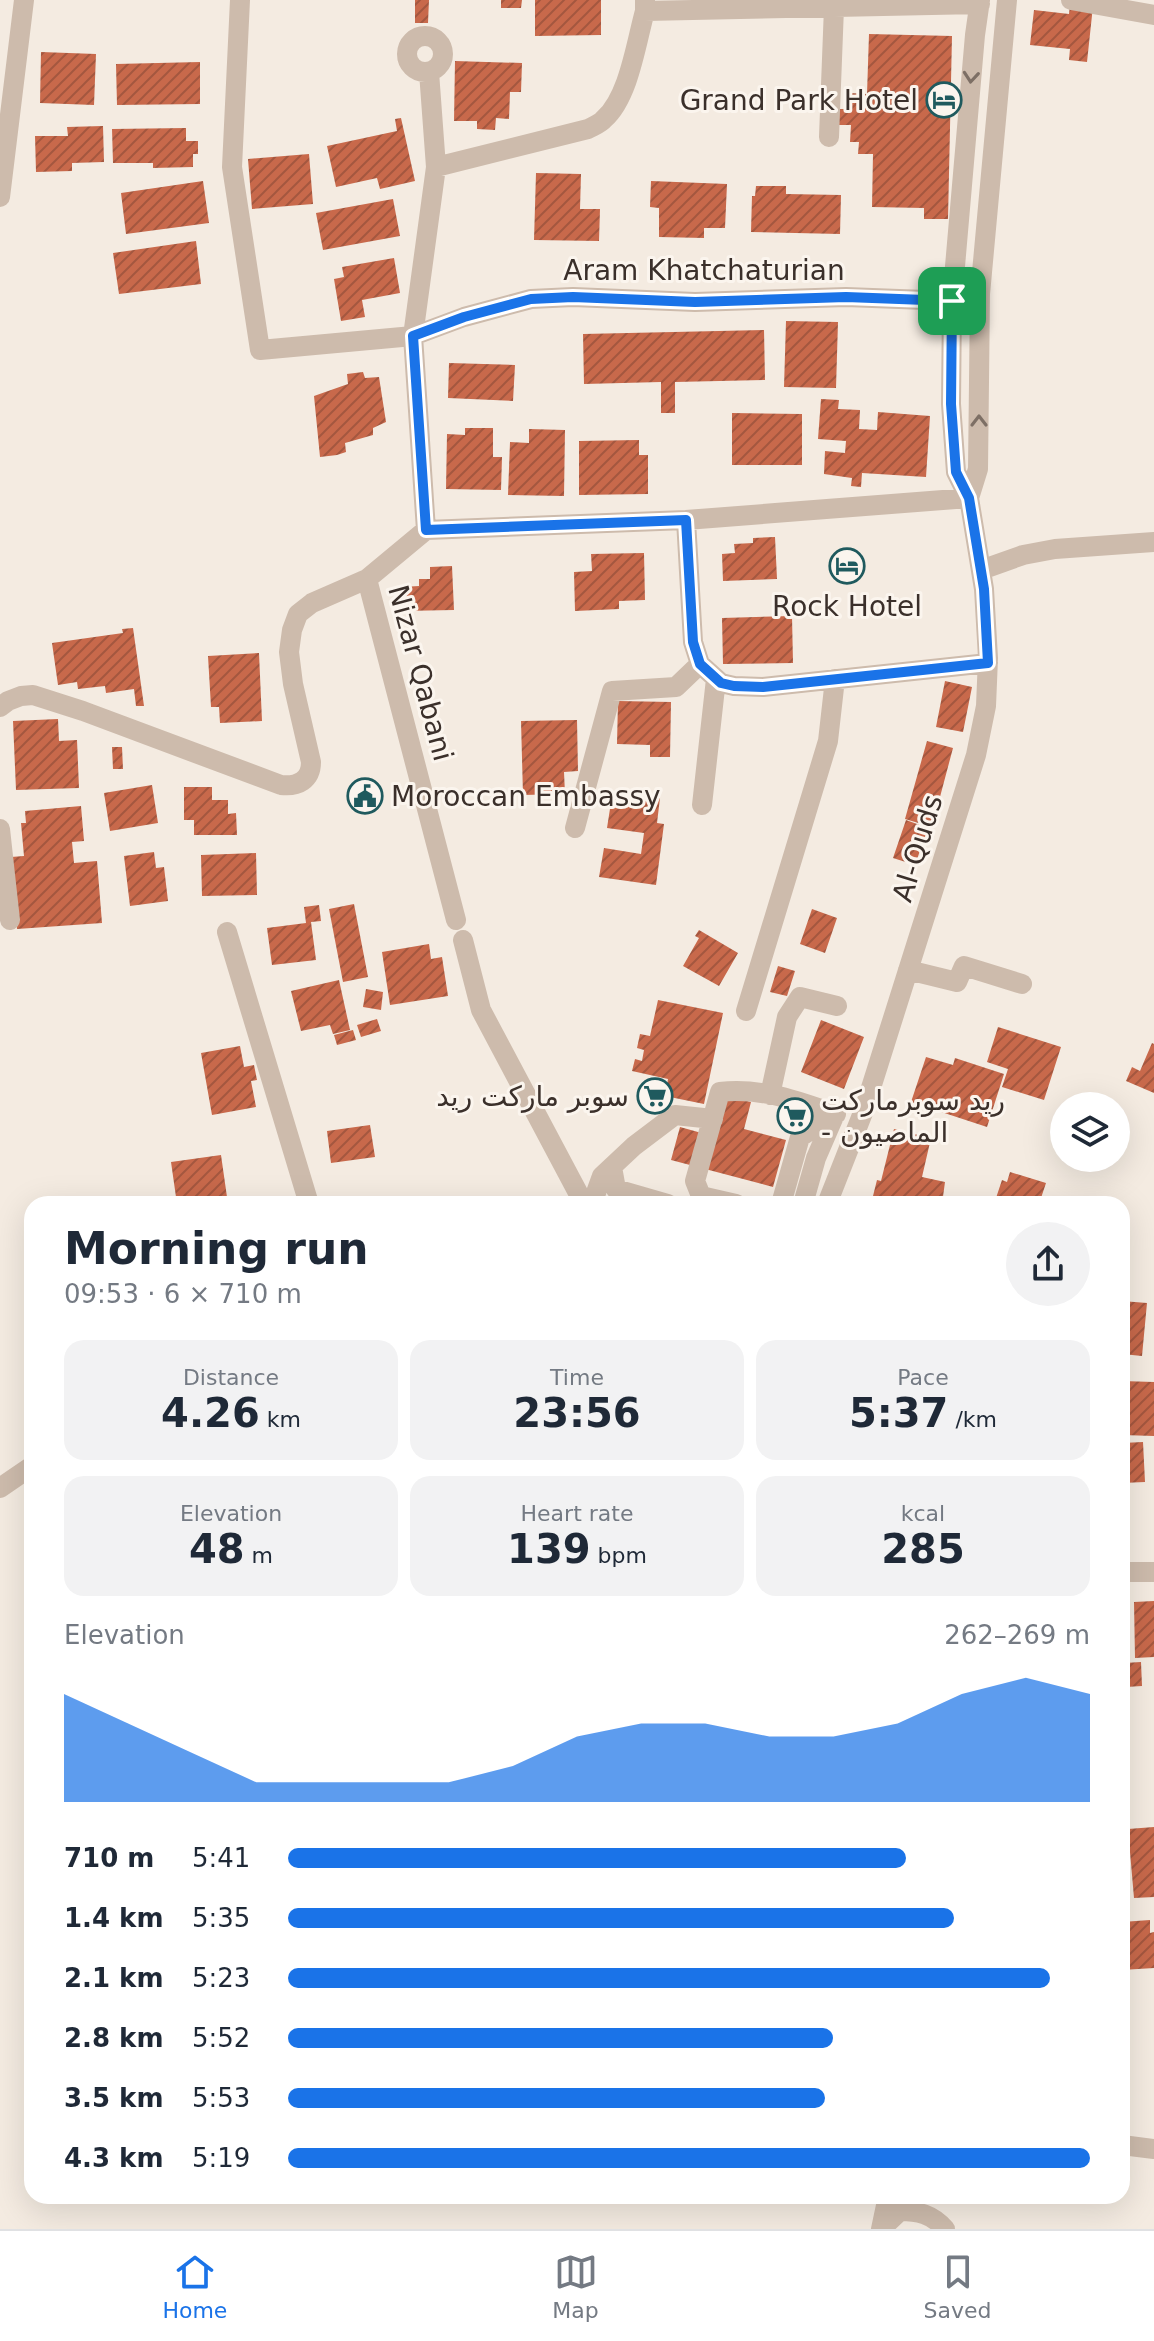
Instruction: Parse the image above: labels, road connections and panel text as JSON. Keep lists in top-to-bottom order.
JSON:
{
  "streets": {
    "street": ["Aram Khatchaturian", "Nizar Qabani", "Al-Quds"]
  },
  "crossings": [
    ["Aram Khatchaturian", "Al-Quds"]
  ],
  "places": {
    "hotel": ["Grand Park Hotel", "Rock Hotel"],
    "public building": ["Moroccan Embassy"],
    "supermarket": ["سوبر ماركت ريد", "ريد سوبرماركت - الماصيون"]
  },
  "page": {
    "heading": ["Morning run", "09:53 · 6 × 710 m"],
    "stats": [
      ["Distance", "4.26 km"],
      ["Time", "23:56"],
      ["Pace", "5:37 /km"],
      ["Elevation", "48 m"],
      ["Heart rate", "139 bpm"],
      ["kcal", "285"]
    ],
    "chart": ["Elevation", "262–269 m"],
    "list": [
      {
        "name": "710 m",
        "note": "5:41"
      },
      {
        "name": "1.4 km",
        "note": "5:35"
      },
      {
        "name": "2.1 km",
        "note": "5:23"
      },
      {
        "name": "2.8 km",
        "note": "5:52"
      },
      {
        "name": "3.5 km",
        "note": "5:53"
      },
      {
        "name": "4.3 km",
        "note": "5:19"
      }
    ],
    "tabs": ["Home", "Map", "Saved"]
  }
}
